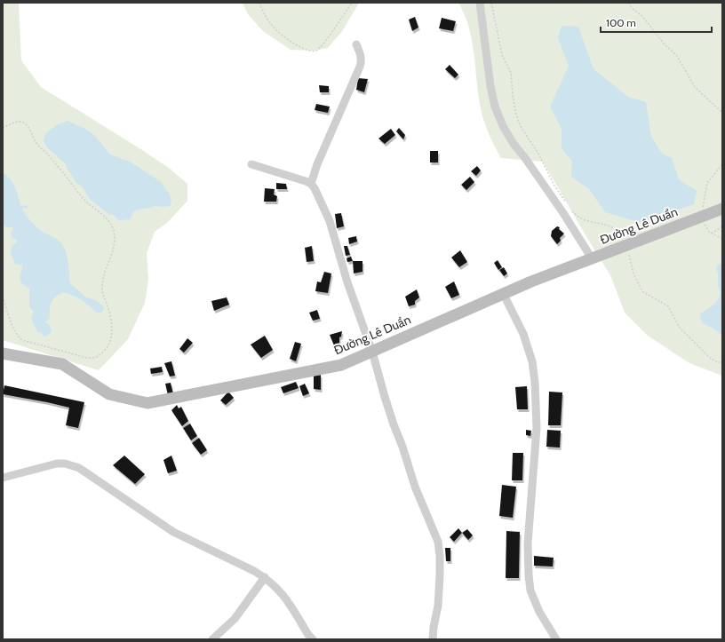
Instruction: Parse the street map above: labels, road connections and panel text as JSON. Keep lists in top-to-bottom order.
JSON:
{
  "streets": {
    "main road": ["Đường Lê Duẩn"]
  },
  "scale_bar": "100 m"
}
